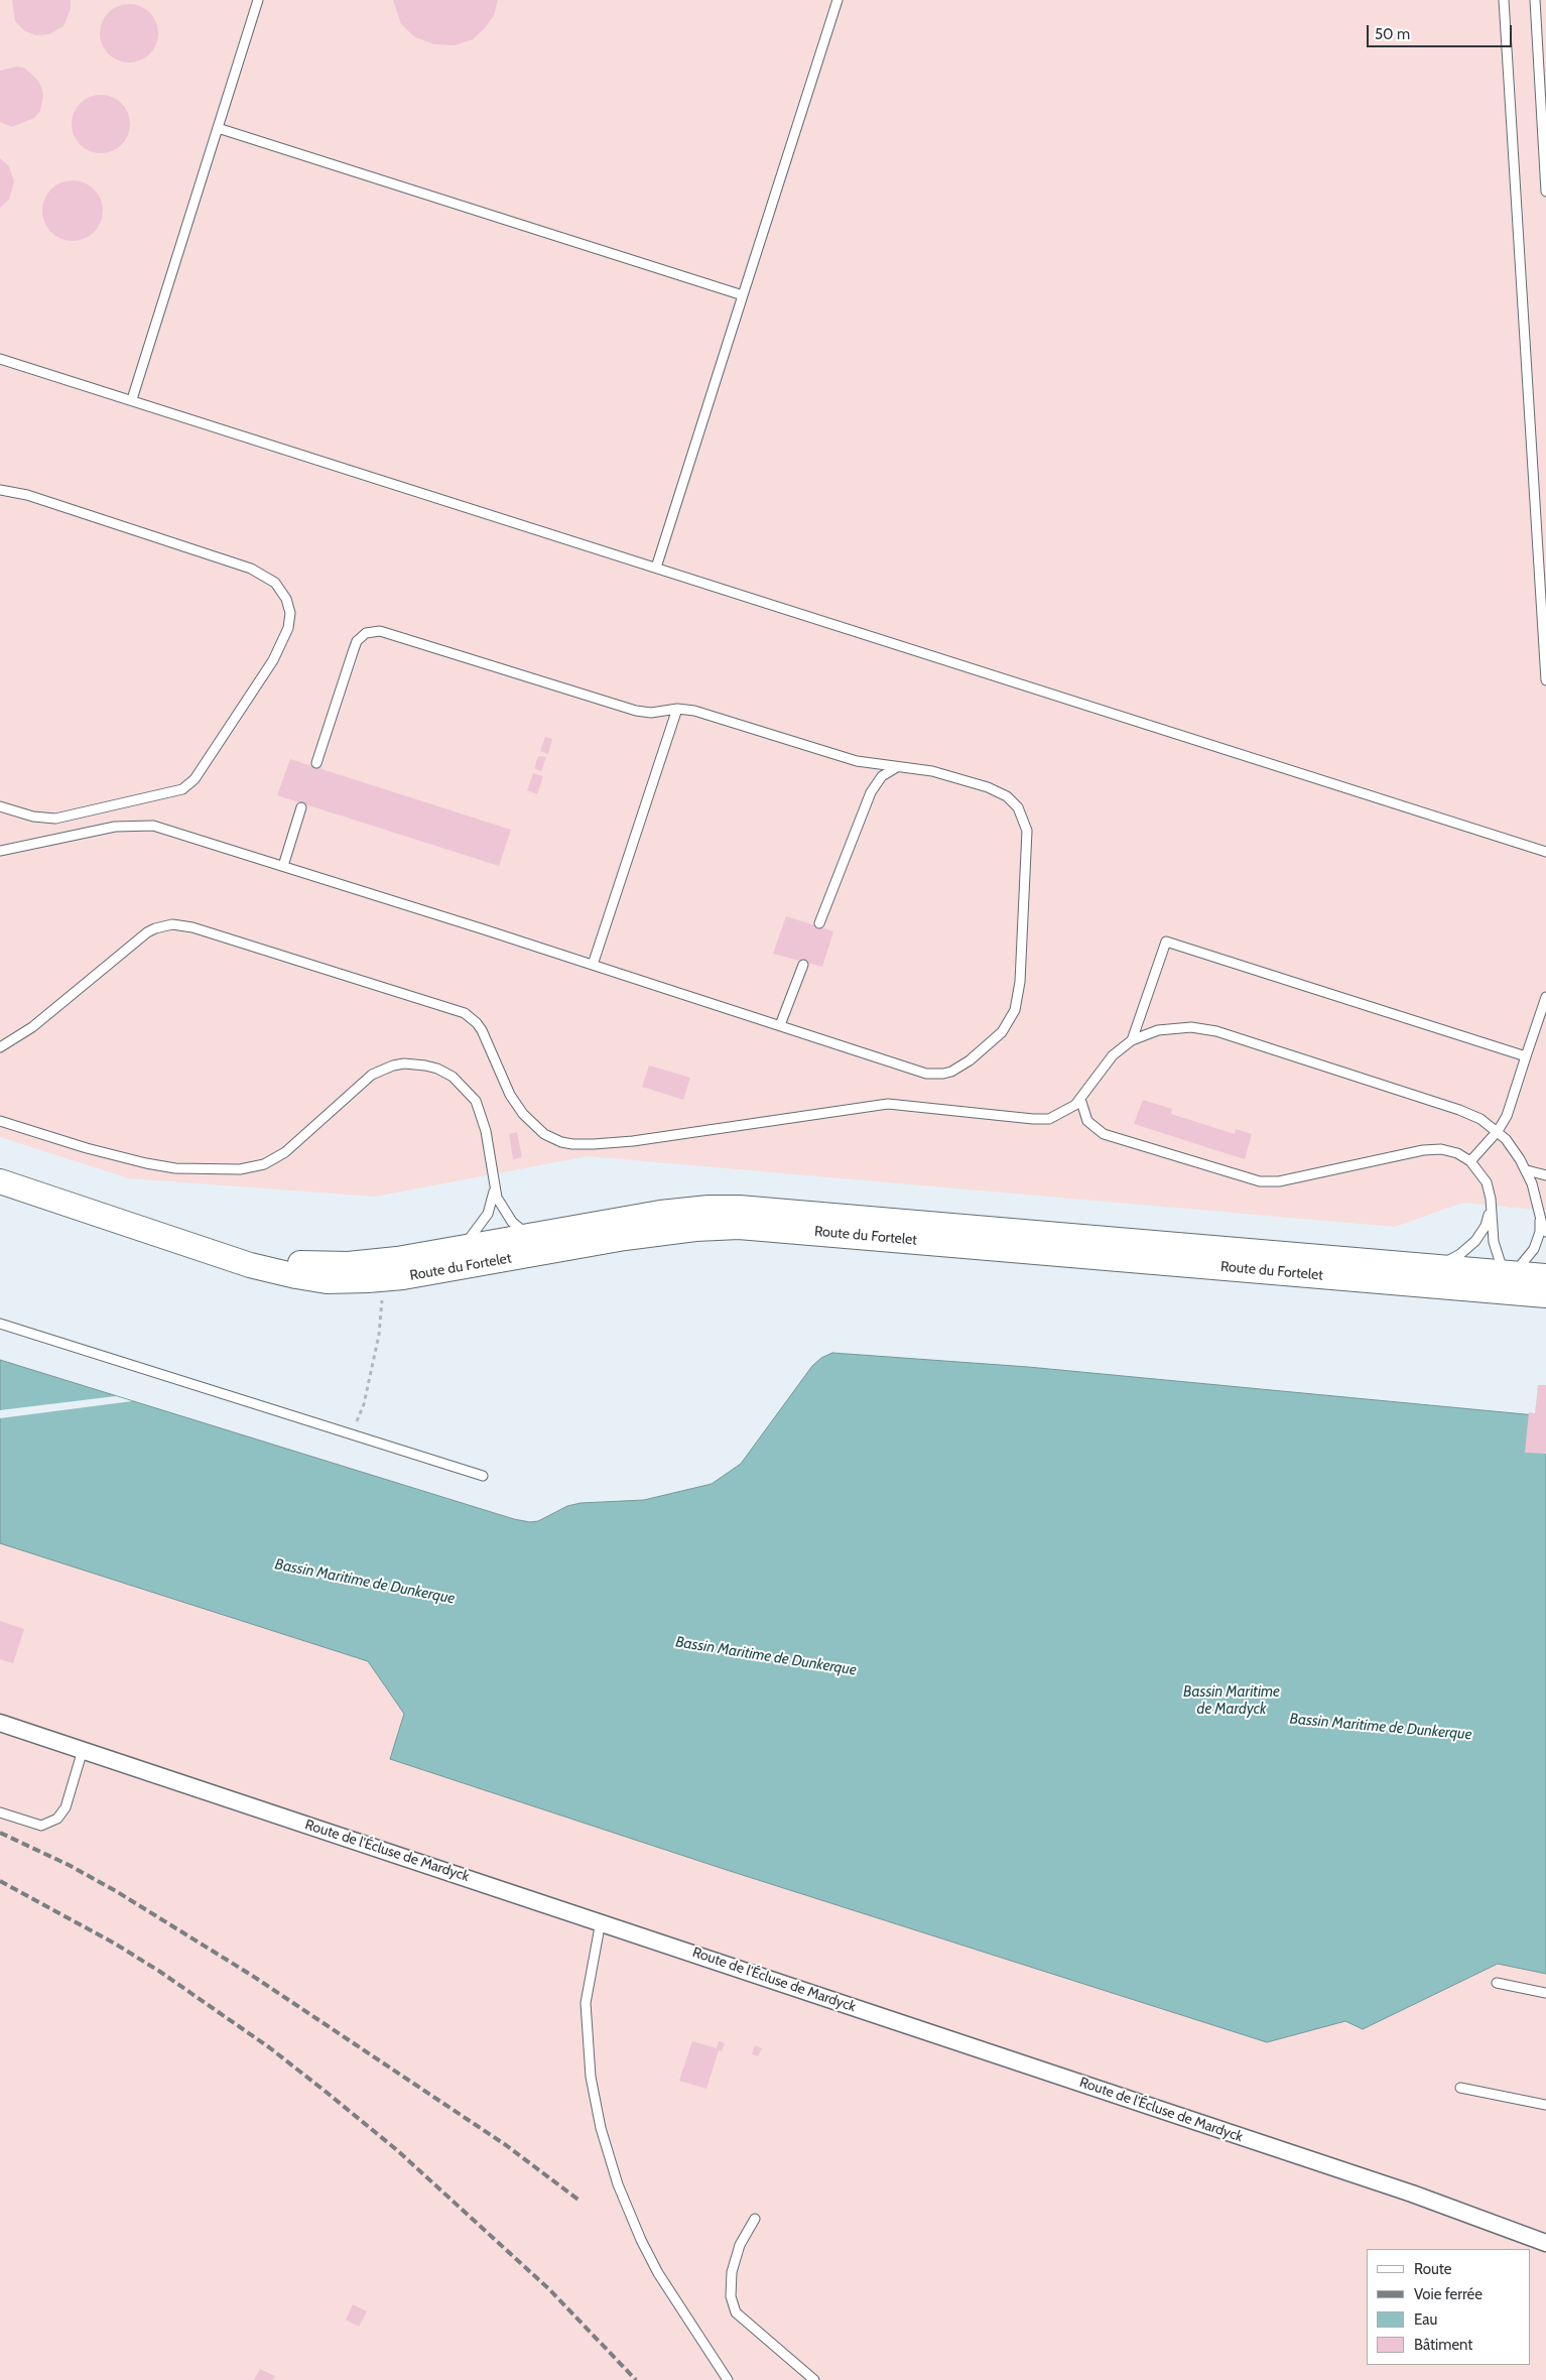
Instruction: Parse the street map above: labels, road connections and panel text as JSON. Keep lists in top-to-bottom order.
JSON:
{
  "streets": {
    "main road": ["Route du Fortelet"],
    "street": ["Route de l'Écluse de Mardyck"]
  },
  "water": ["Bassin Maritime de Dunkerque", "Bassin Maritime de Mardyck"],
  "legend": [
    "Route",
    "Voie ferrée",
    "Eau",
    "Bâtiment"
  ],
  "scale_bar": "50 m"
}
